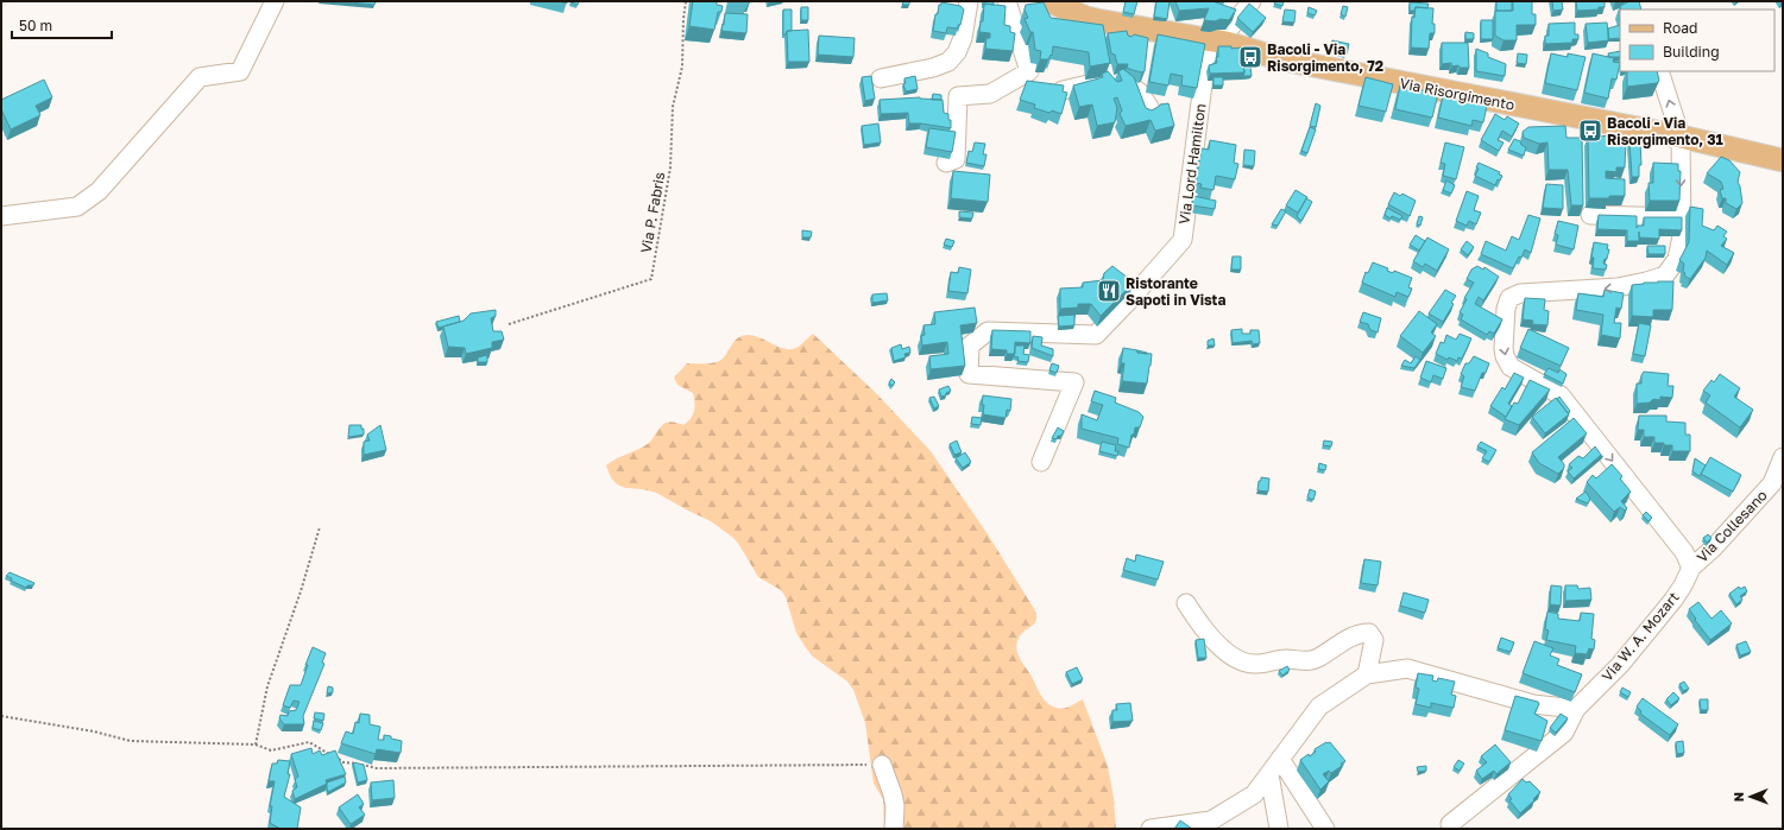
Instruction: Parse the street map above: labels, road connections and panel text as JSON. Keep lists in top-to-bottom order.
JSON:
{
  "streets": {
    "main road": ["Via Risorgimento"],
    "street": ["Via Lord Hamilton", "Via Collesano", "Via W. A. Mozart"],
    "path": ["Via P. Fabris"]
  },
  "crossings": [
    ["Via Risorgimento", "Via Lord Hamilton"],
    ["Via Collesano", "Via W. A. Mozart"]
  ],
  "places": {
    "bus stop": ["Bacoli - Via Risorgimento, 72", "Bacoli - Via Risorgimento, 31"],
    "restaurant": ["Ristorante Sapoti in Vista"]
  },
  "legend": ["Road", "Building"],
  "scale_bar": "50 m",
  "north": "left"
}
